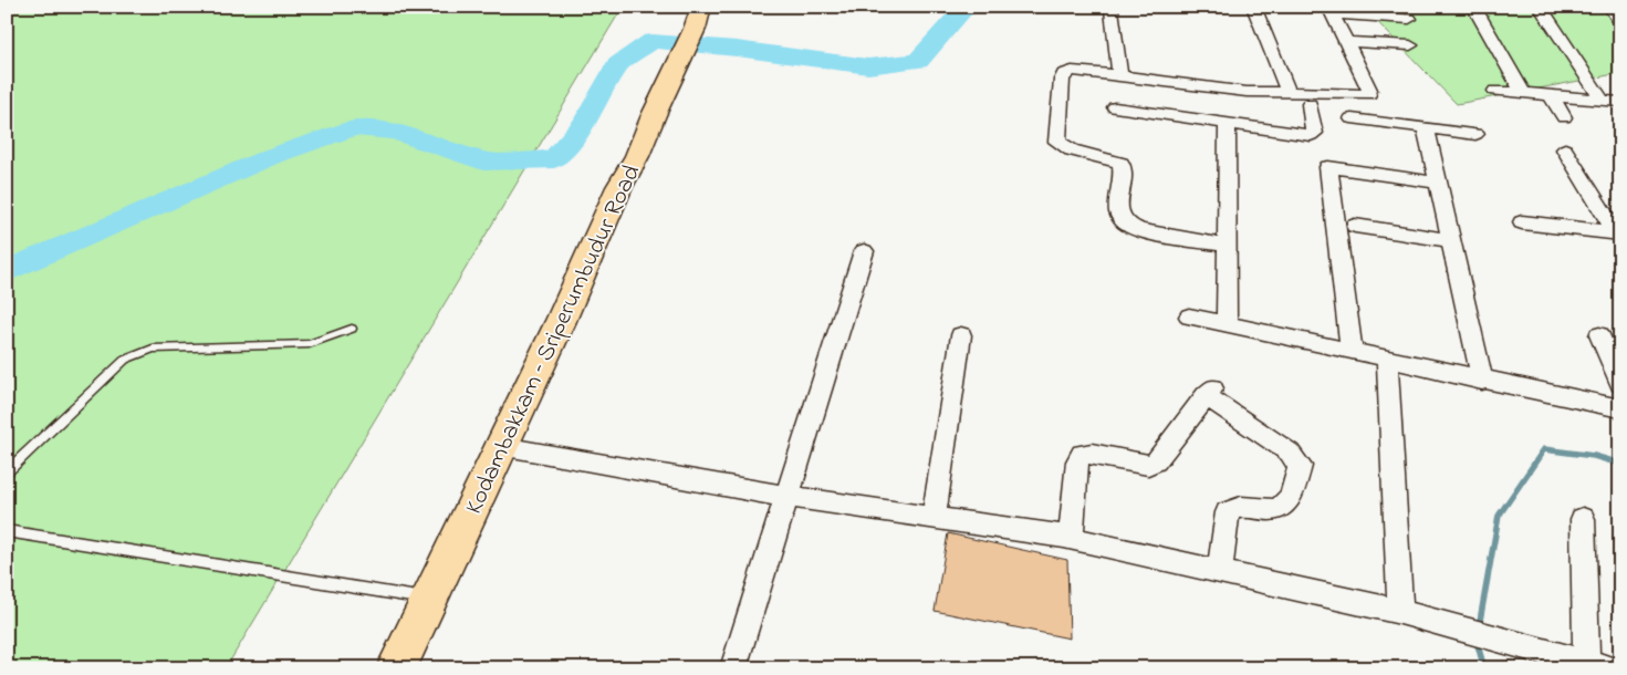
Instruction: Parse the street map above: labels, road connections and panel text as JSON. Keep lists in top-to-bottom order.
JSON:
{
  "streets": {
    "main road": ["Kodambakkam – Sriperumbudur Road"]
  }
}
